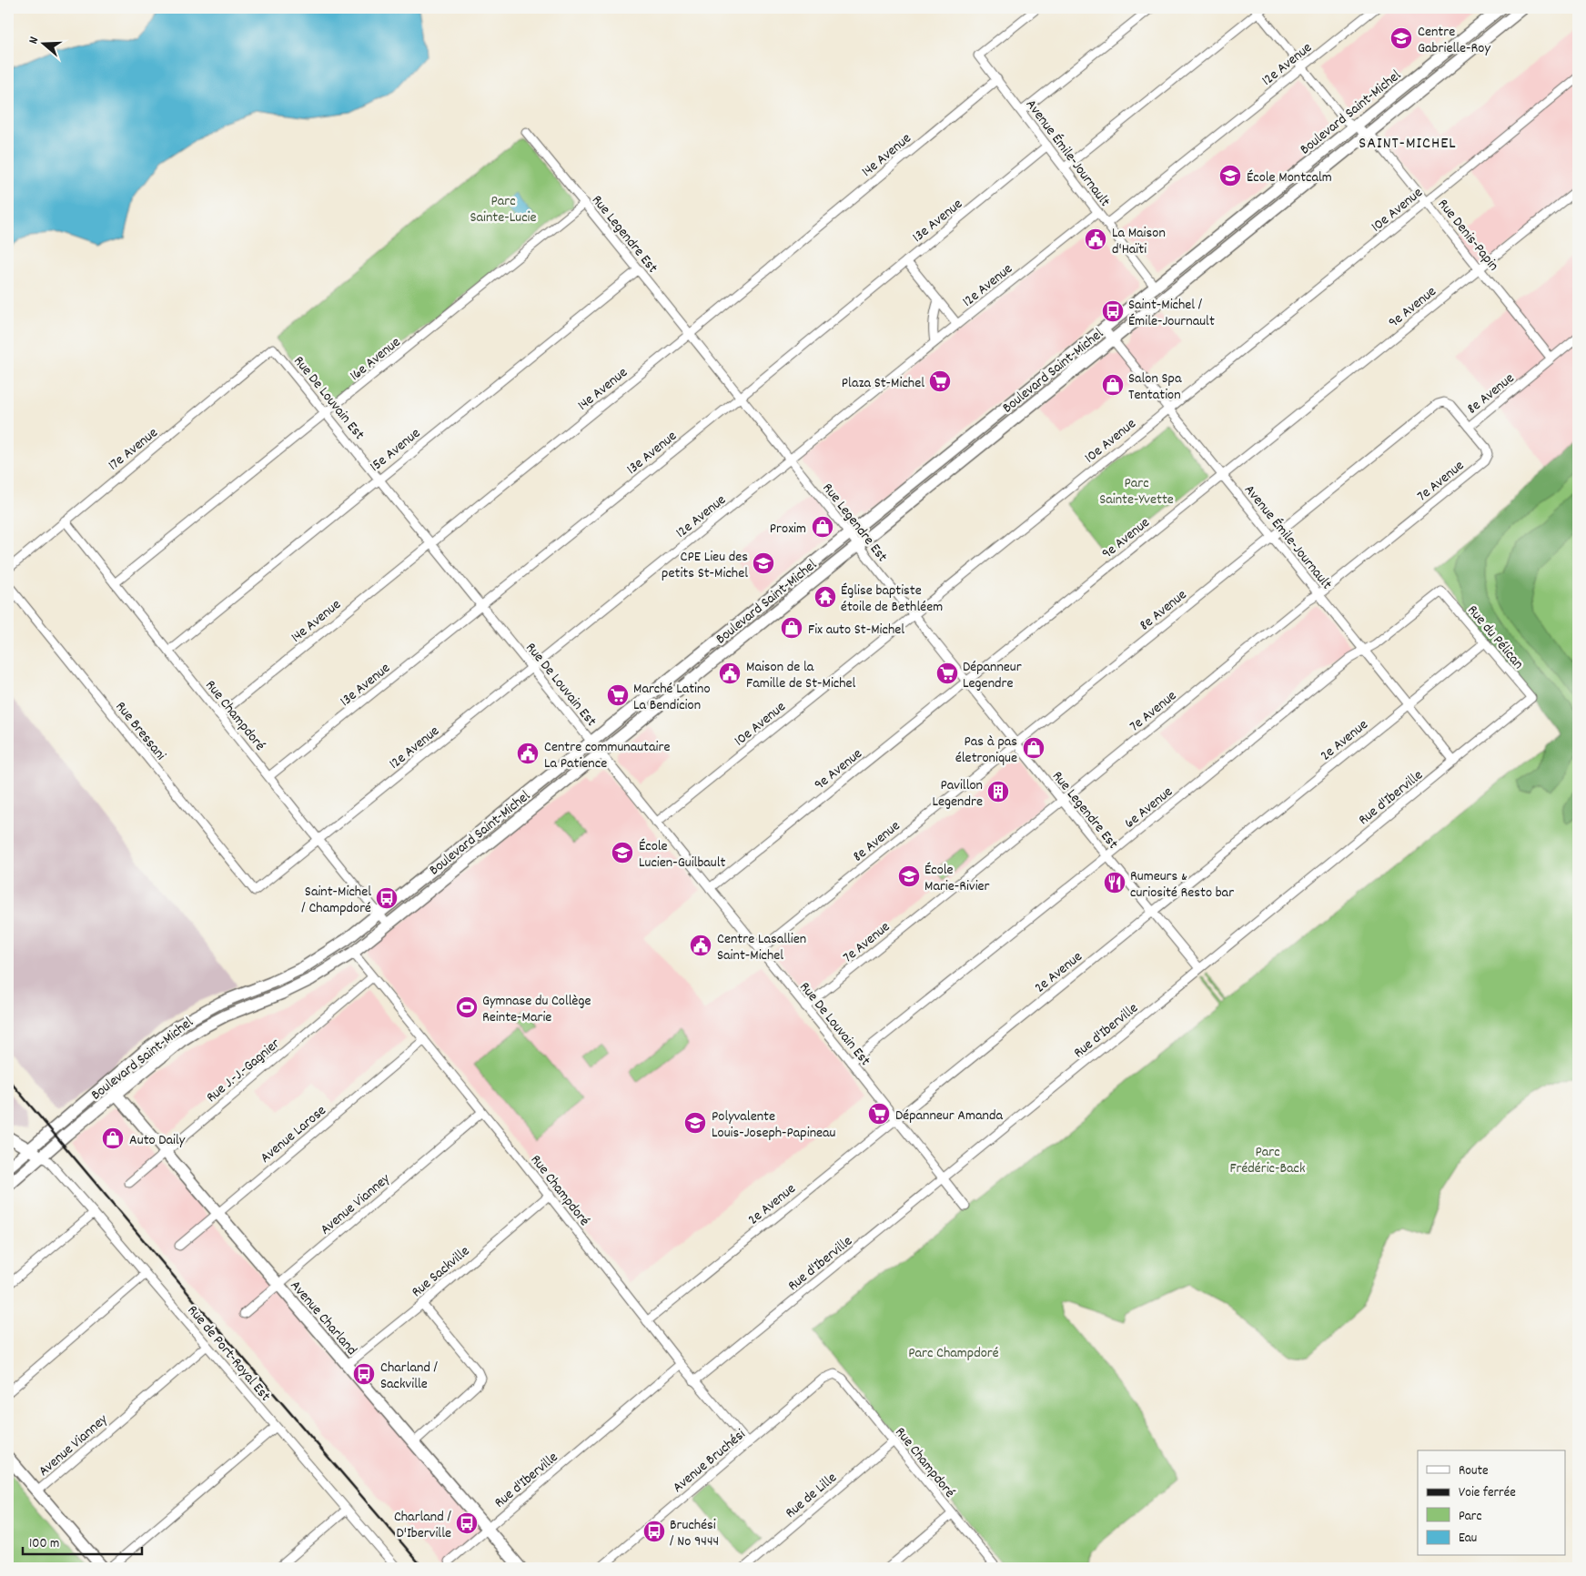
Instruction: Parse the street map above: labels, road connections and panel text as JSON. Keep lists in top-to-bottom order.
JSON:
{
  "streets": {
    "main road": ["Boulevard Saint-Michel", "Avenue Charland"],
    "street": [
      "12e Avenue",
      "Avenue Émile-Journault",
      "14e Avenue",
      "10e Avenue",
      "13e Avenue",
      "Rue Legendre Est",
      "Rue Denis-Papin",
      "9e Avenue",
      "16e Avenue",
      "8e Avenue",
      "Rue De Louvain Est",
      "17e Avenue",
      "15e Avenue",
      "7e Avenue",
      "Rue du Pélican",
      "Rue Champdoré",
      "Rue Bressani",
      "2e Avenue",
      "Rue d'Iberville",
      "6e Avenue",
      "Rue J.-J.-Gagnier",
      "Avenue Larose",
      "Avenue Vianney",
      "Rue Sackville",
      "Rue de Port-Royal Est",
      "Avenue Bruchési",
      "Rue de Lille"
    ]
  },
  "crossings": [
    ["12e Avenue", "Avenue Émile-Journault"],
    ["12e Avenue", "Rue Legendre Est"],
    ["12e Avenue", "Rue Denis-Papin"],
    ["12e Avenue", "Rue De Louvain Est"],
    ["12e Avenue", "Rue Champdoré"],
    ["12e Avenue", "Rue Bressani"],
    ["Boulevard Saint-Michel", "Avenue Émile-Journault"],
    ["Boulevard Saint-Michel", "Rue Legendre Est"],
    ["Boulevard Saint-Michel", "Rue Denis-Papin"],
    ["Boulevard Saint-Michel", "Rue De Louvain Est"],
    ["Boulevard Saint-Michel", "Rue Champdoré"],
    ["Boulevard Saint-Michel", "Avenue Charland"],
    ["Boulevard Saint-Michel", "Rue de Port-Royal Est"],
    ["Avenue Émile-Journault", "14e Avenue"],
    ["Avenue Émile-Journault", "10e Avenue"],
    ["Avenue Émile-Journault", "13e Avenue"],
    ["Avenue Émile-Journault", "9e Avenue"],
    ["Avenue Émile-Journault", "8e Avenue"],
    ["Avenue Émile-Journault", "7e Avenue"],
    ["Avenue Émile-Journault", "2e Avenue"],
    ["Avenue Émile-Journault", "Rue d'Iberville"],
    ["Avenue Émile-Journault", "6e Avenue"],
    ["14e Avenue", "Rue Legendre Est"],
    ["14e Avenue", "Rue De Louvain Est"],
    ["14e Avenue", "Rue Champdoré"],
    ["10e Avenue", "Rue Legendre Est"],
    ["10e Avenue", "Rue Denis-Papin"],
    ["10e Avenue", "Rue De Louvain Est"],
    ["13e Avenue", "Rue Legendre Est"],
    ["13e Avenue", "Rue De Louvain Est"],
    ["13e Avenue", "Rue Champdoré"],
    ["Rue Legendre Est", "9e Avenue"],
    ["Rue Legendre Est", "16e Avenue"],
    ["Rue Legendre Est", "8e Avenue"],
    ["Rue Legendre Est", "15e Avenue"],
    ["Rue Legendre Est", "7e Avenue"],
    ["Rue Legendre Est", "2e Avenue"],
    ["Rue Legendre Est", "Rue d'Iberville"],
    ["Rue Legendre Est", "6e Avenue"],
    ["Rue Denis-Papin", "9e Avenue"],
    ["Rue Denis-Papin", "8e Avenue"],
    ["9e Avenue", "Rue De Louvain Est"],
    ["16e Avenue", "Rue De Louvain Est"],
    ["16e Avenue", "Rue Champdoré"],
    ["8e Avenue", "Rue De Louvain Est"],
    ["8e Avenue", "7e Avenue"],
    ["Rue De Louvain Est", "17e Avenue"],
    ["Rue De Louvain Est", "15e Avenue"],
    ["Rue De Louvain Est", "7e Avenue"],
    ["Rue De Louvain Est", "2e Avenue"],
    ["Rue De Louvain Est", "Rue d'Iberville"],
    ["Rue De Louvain Est", "6e Avenue"],
    ["17e Avenue", "Rue Champdoré"],
    ["15e Avenue", "Rue Champdoré"],
    ["Rue du Pélican", "2e Avenue"],
    ["Rue du Pélican", "Rue d'Iberville"],
    ["Rue du Pélican", "6e Avenue"],
    ["Rue Champdoré", "2e Avenue"],
    ["Rue Champdoré", "Rue d'Iberville"],
    ["Rue Champdoré", "Rue J.-J.-Gagnier"],
    ["Rue Champdoré", "Avenue Larose"],
    ["Rue Champdoré", "Avenue Vianney"],
    ["Rue Champdoré", "Rue Sackville"],
    ["Rue Champdoré", "Avenue Bruchési"],
    ["Rue Champdoré", "Rue de Lille"],
    ["Rue d'Iberville", "Avenue Charland"],
    ["Rue J.-J.-Gagnier", "Avenue Charland"],
    ["Avenue Larose", "Avenue Charland"],
    ["Avenue Vianney", "Avenue Charland"],
    ["Avenue Vianney", "Rue de Port-Royal Est"],
    ["Rue Sackville", "Avenue Charland"]
  ],
  "districts": ["SAINT-MICHEL"],
  "parks": [
    "Parc Sainte-Lucie",
    "Parc Sainte-Yvette",
    "Parc Frédéric-Back",
    "Parc Champdoré"
  ],
  "places": {
    "school or university": [
      "Centre Gabrielle-Roy",
      "École Montcalm",
      "CPE Lieu des petits St-Michel",
      "École Lucien-Guilbault",
      "École Marie-Rivier",
      "Polyvalente Louis-Joseph-Papineau"
    ],
    "public building": [
      "La Maison d'Haïti",
      "Maison de la Famille de St-Michel",
      "Centre communautaire La Patience",
      "Centre Lasallien Saint-Michel"
    ],
    "bus stop": [
      "Saint-Michel / Émile-Journault",
      "Saint-Michel / Champdoré",
      "Charland / Sackville",
      "Charland / D'Iberville",
      "Bruchési / No 9444"
    ],
    "supermarket": [
      "Plaza St-Michel",
      "Dépanneur Legendre",
      "Marché Latino La Bendicion",
      "Dépanneur Amanda"
    ],
    "shop": [
      "Salon Spa Tentation",
      "Proxim",
      "Fix auto St-Michel",
      "Pas à pas életronique",
      "Auto Daily"
    ],
    "temple": ["Église baptiste étoile de Bethléem"],
    "building": ["Pavillon Legendre"],
    "restaurant": ["Rumeurs & curiosité Resto bar"],
    "sports": ["Gymnase du Collège Reinte-Marie"]
  },
  "legend": [
    "Route",
    "Voie ferrée",
    "Parc",
    "Eau"
  ],
  "scale_bar": "100 m",
  "north": "left"
}
